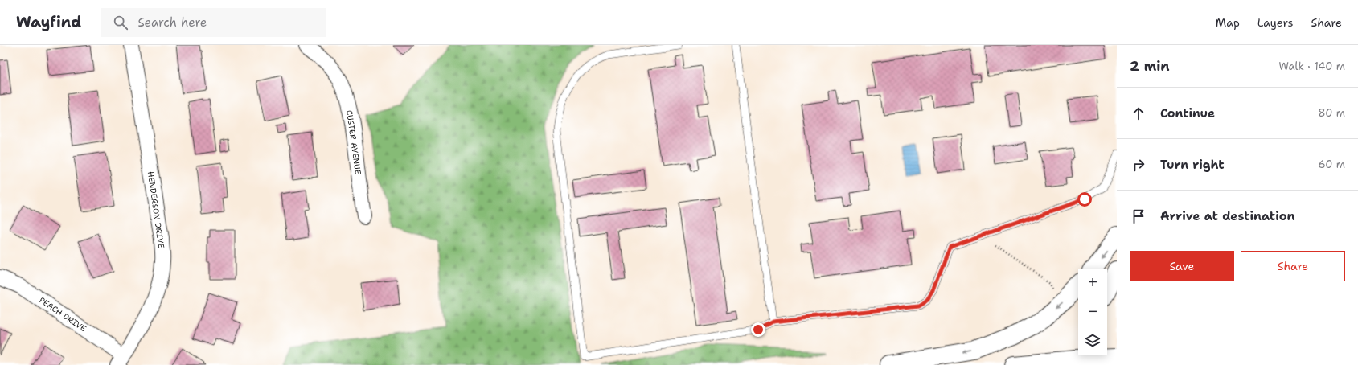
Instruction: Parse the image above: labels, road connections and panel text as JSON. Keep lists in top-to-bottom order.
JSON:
{
  "streets": {
    "street": ["CUSTER AVENUE", "HENDERSON DRIVE", "PEACH DRIVE"]
  },
  "crossings": [
    ["HENDERSON DRIVE", "PEACH DRIVE"]
  ],
  "page": {
    "header": "Wayfind",
    "search": "Search here",
    "nav": ["Map", "Layers", "Share"],
    "heading": ["2 min", "Walk · 140 m"],
    "list": [
      ["Continue", "80 m"],
      ["Turn right", "60 m"],
      "Arrive at destination"
    ],
    "buttons": ["Save", "Share"],
    "map_buttons": ["+", "−"]
  }
}
